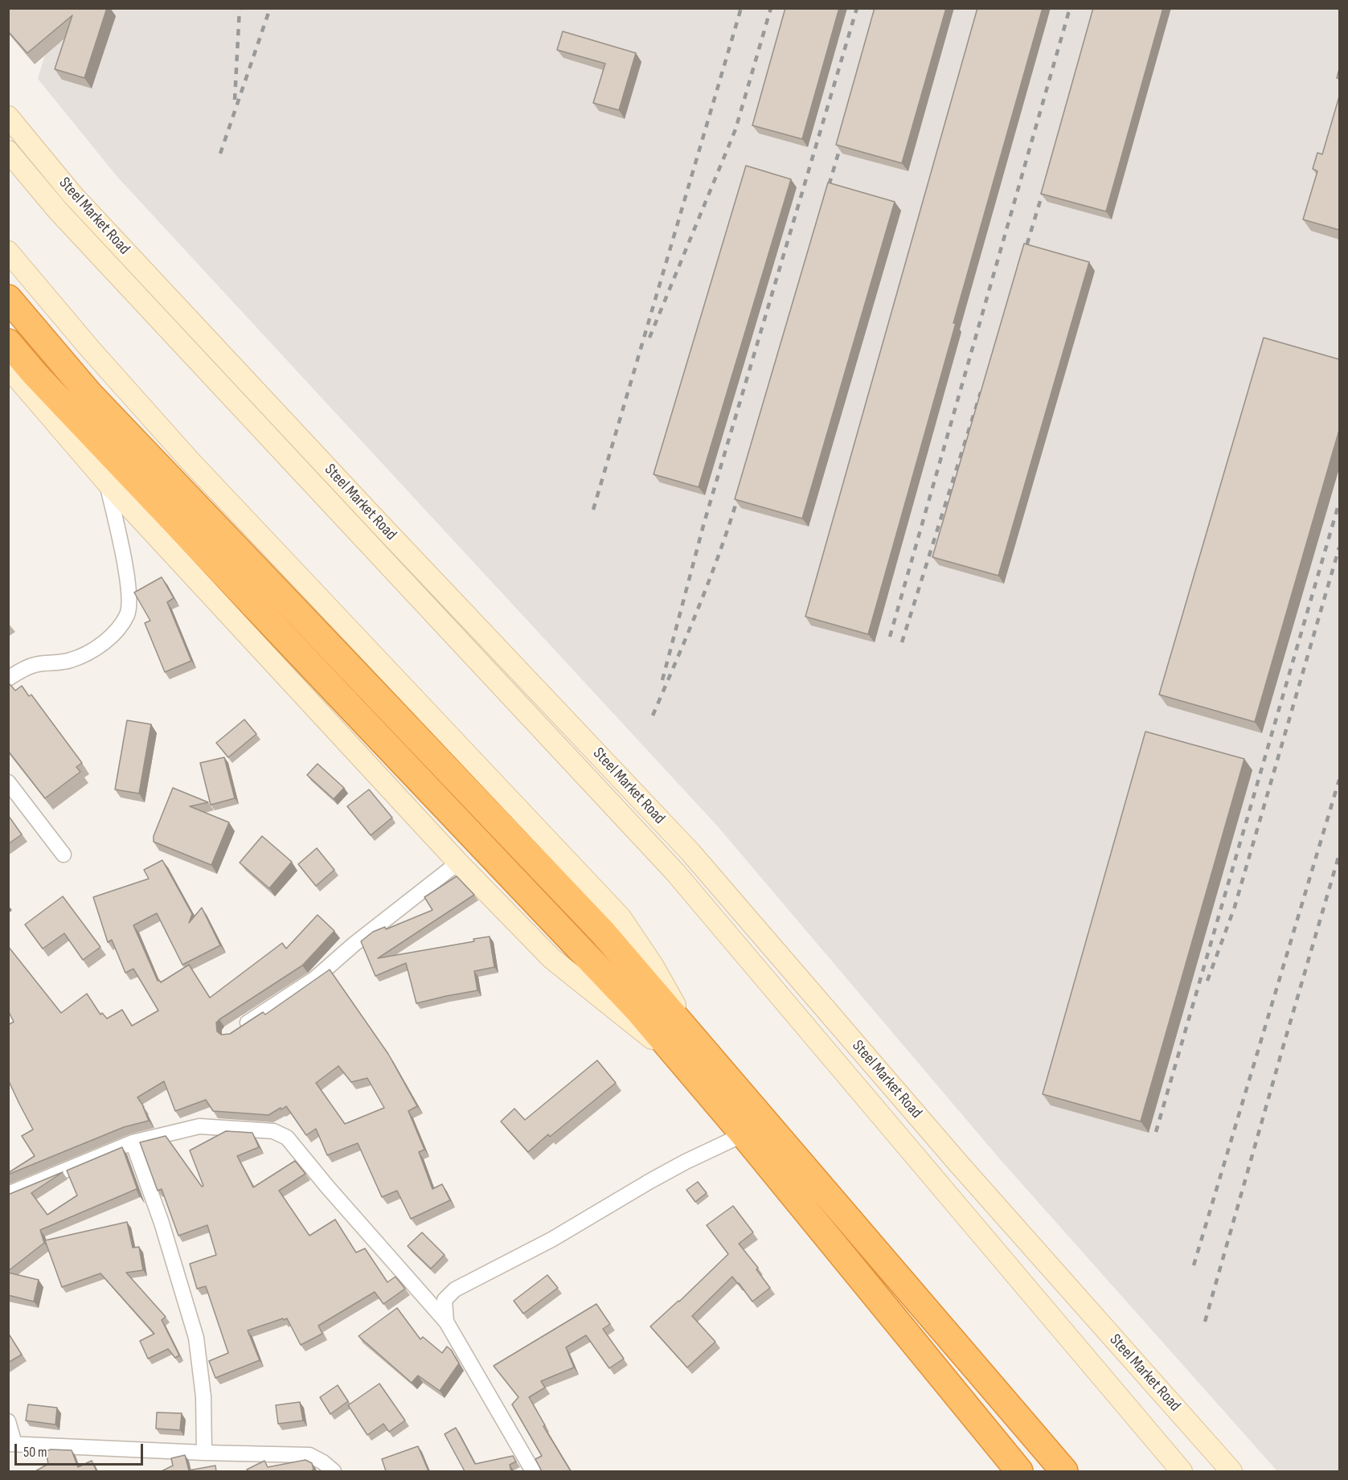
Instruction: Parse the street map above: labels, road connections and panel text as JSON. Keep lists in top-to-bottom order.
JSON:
{
  "streets": {
    "street": ["Steel Market Road"]
  },
  "scale_bar": "50 m"
}
